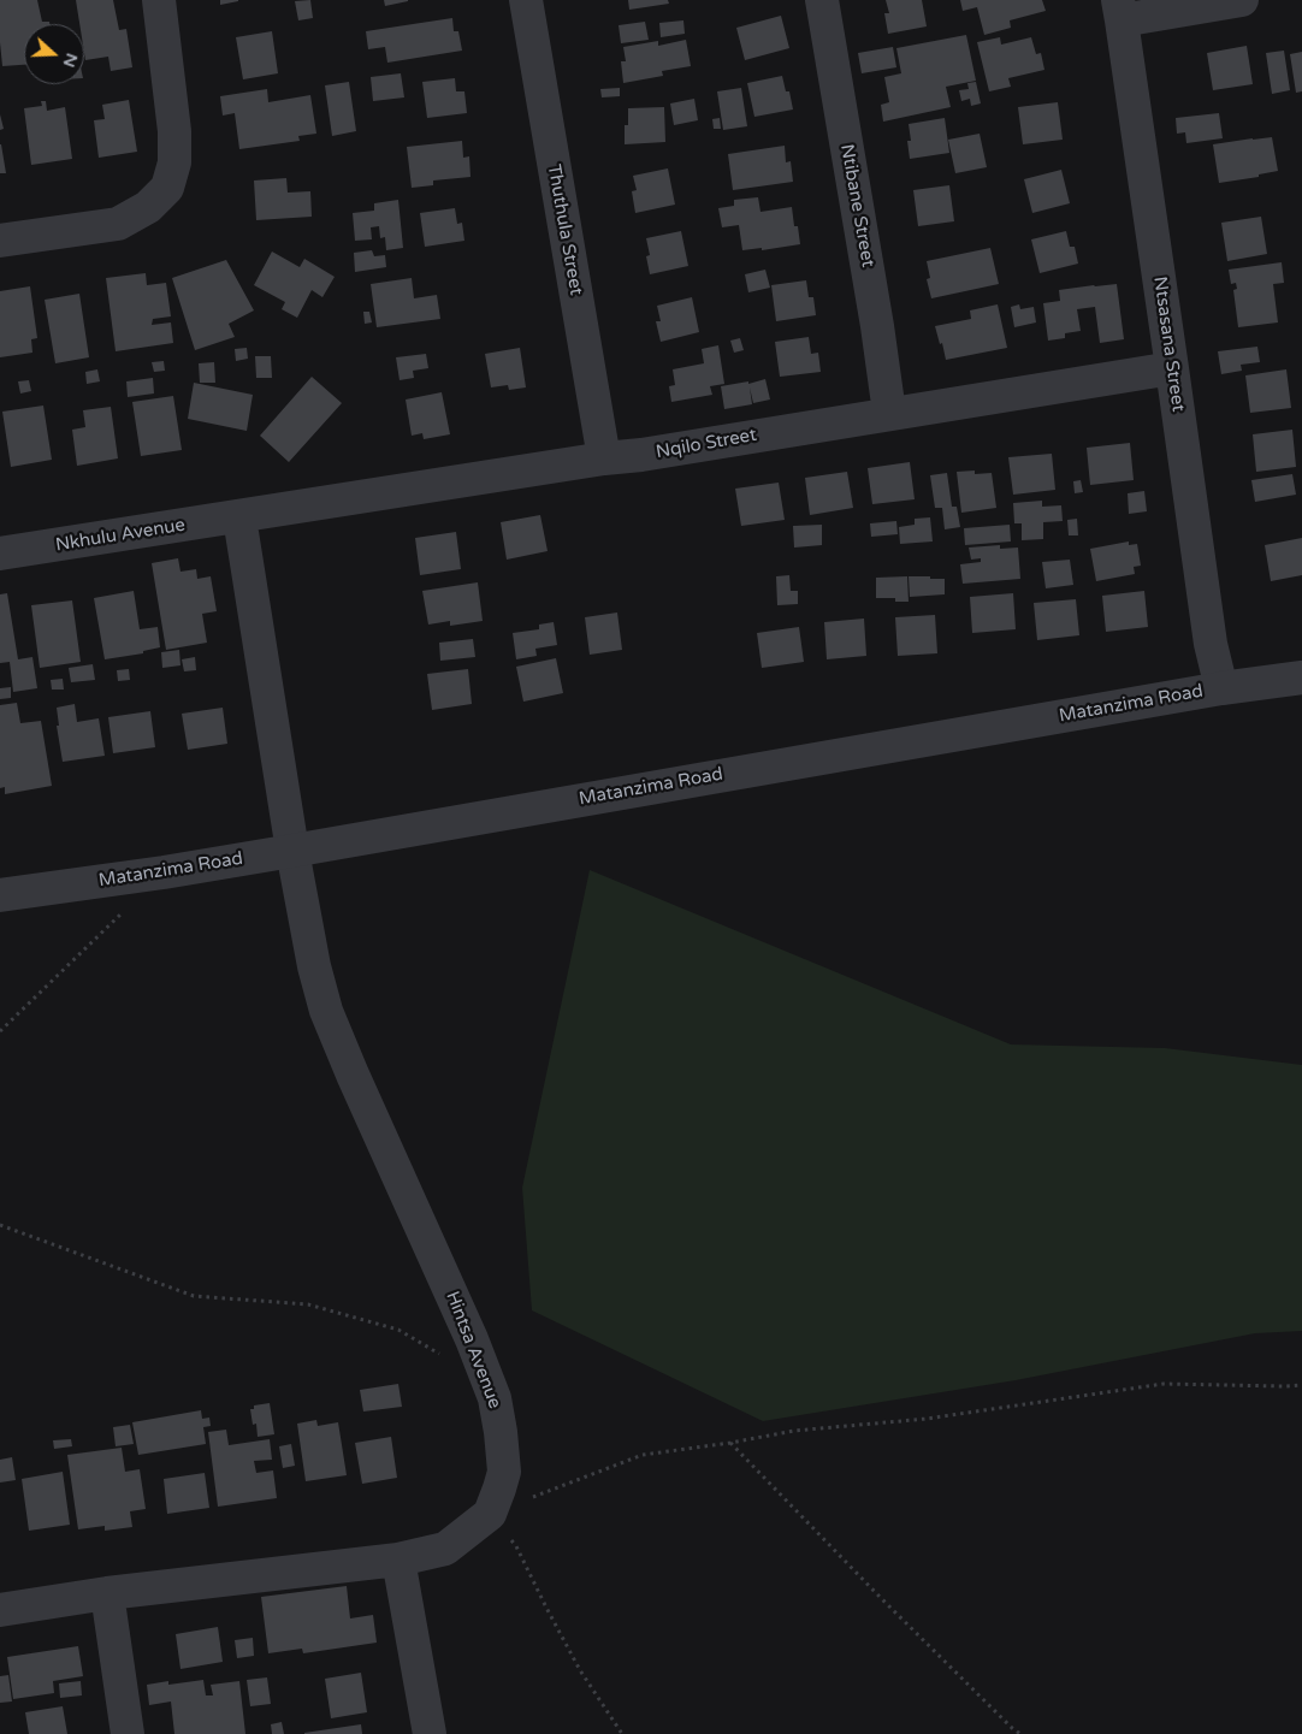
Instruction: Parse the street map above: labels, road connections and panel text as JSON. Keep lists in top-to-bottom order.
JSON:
{
  "streets": {
    "street": [
      "Ntibane Street",
      "Thuthula Street",
      "Ntsasana Street",
      "Nqilo Street",
      "Nkhulu Avenue",
      "Matanzima Road",
      "Hintsa Avenue"
    ]
  },
  "crossings": [
    ["Ntibane Street", "Nqilo Street"],
    ["Thuthula Street", "Nqilo Street"],
    ["Ntsasana Street", "Nqilo Street"],
    ["Ntsasana Street", "Matanzima Road"],
    ["Nqilo Street", "Nkhulu Avenue"],
    ["Nqilo Street", "Hintsa Avenue"],
    ["Nkhulu Avenue", "Hintsa Avenue"],
    ["Matanzima Road", "Hintsa Avenue"]
  ],
  "north": "right"
}
